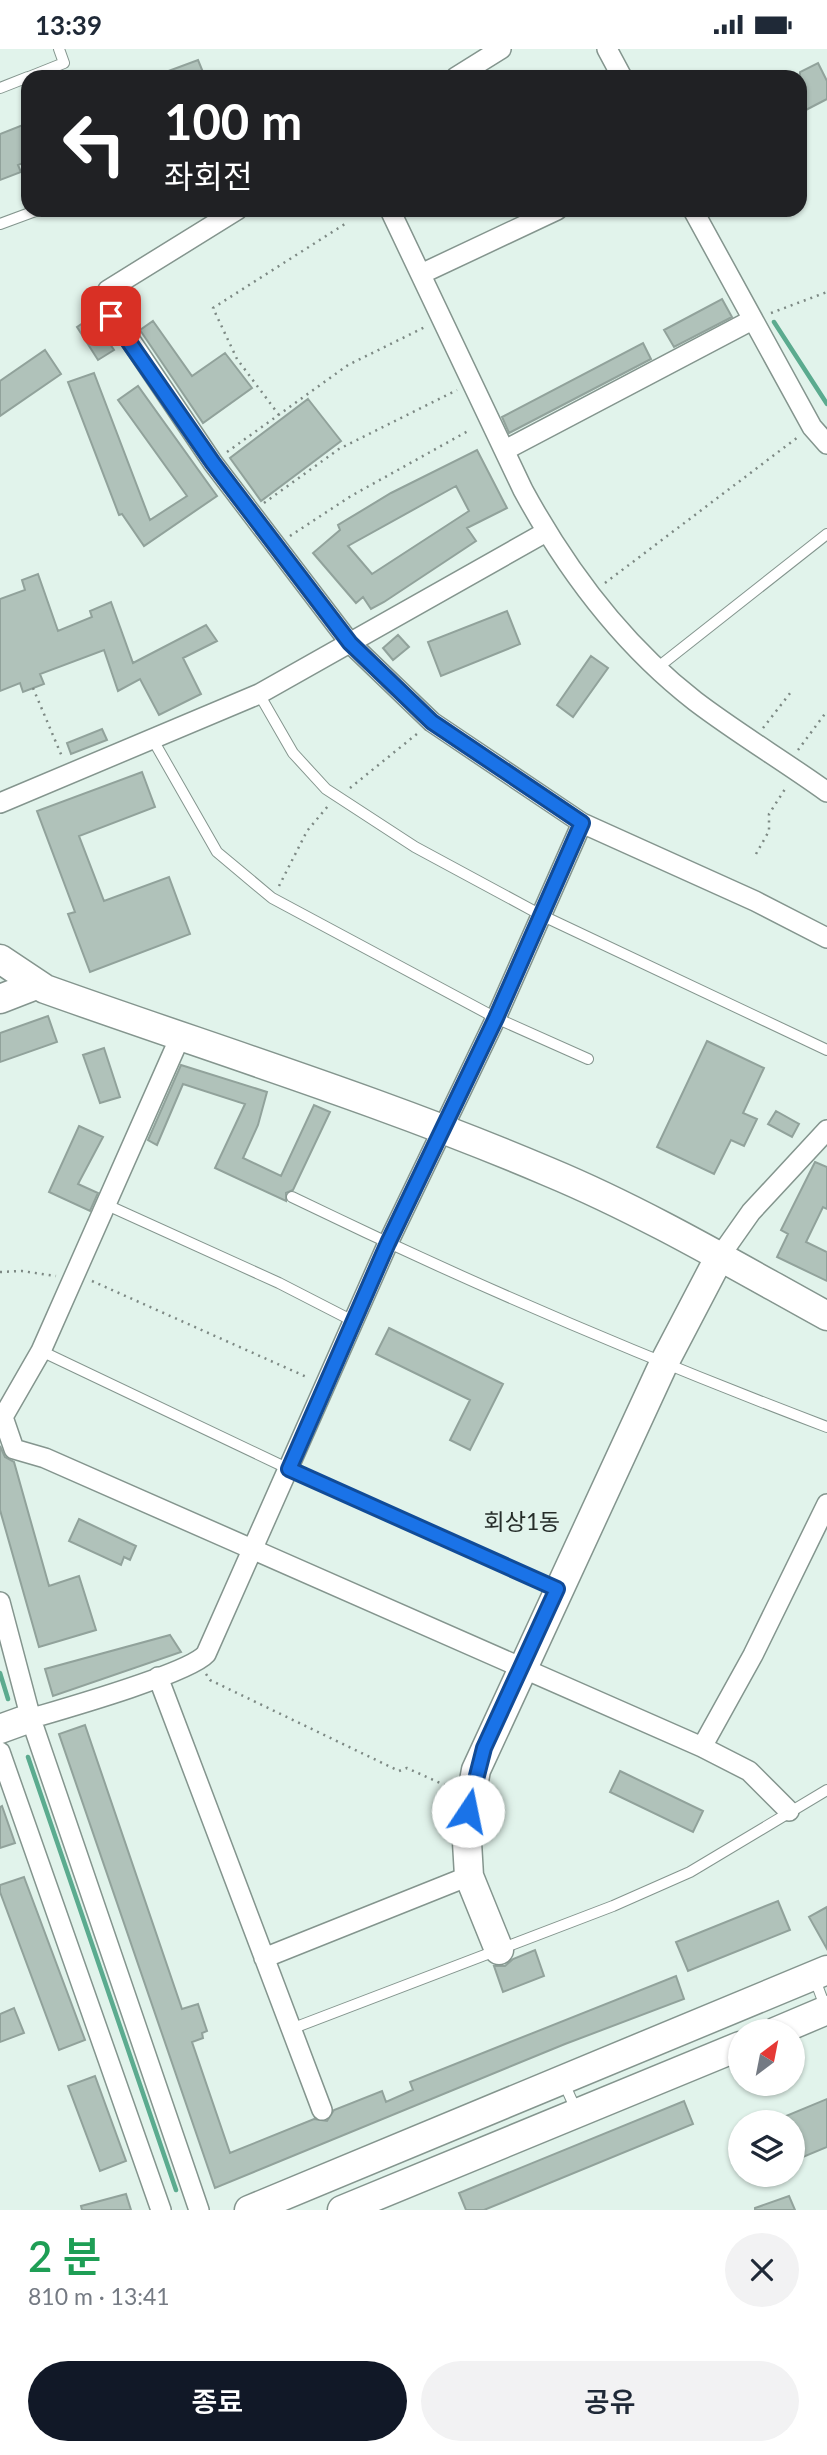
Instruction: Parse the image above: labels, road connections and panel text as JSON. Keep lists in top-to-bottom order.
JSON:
{
  "districts": ["회상1동"],
  "north": "top right",
  "page": {
    "status": "13:39",
    "turn": ["100 m", "좌회전"],
    "heading": ["2 분", "810 m · 13:41"],
    "buttons": ["종료", "공유"]
  }
}
